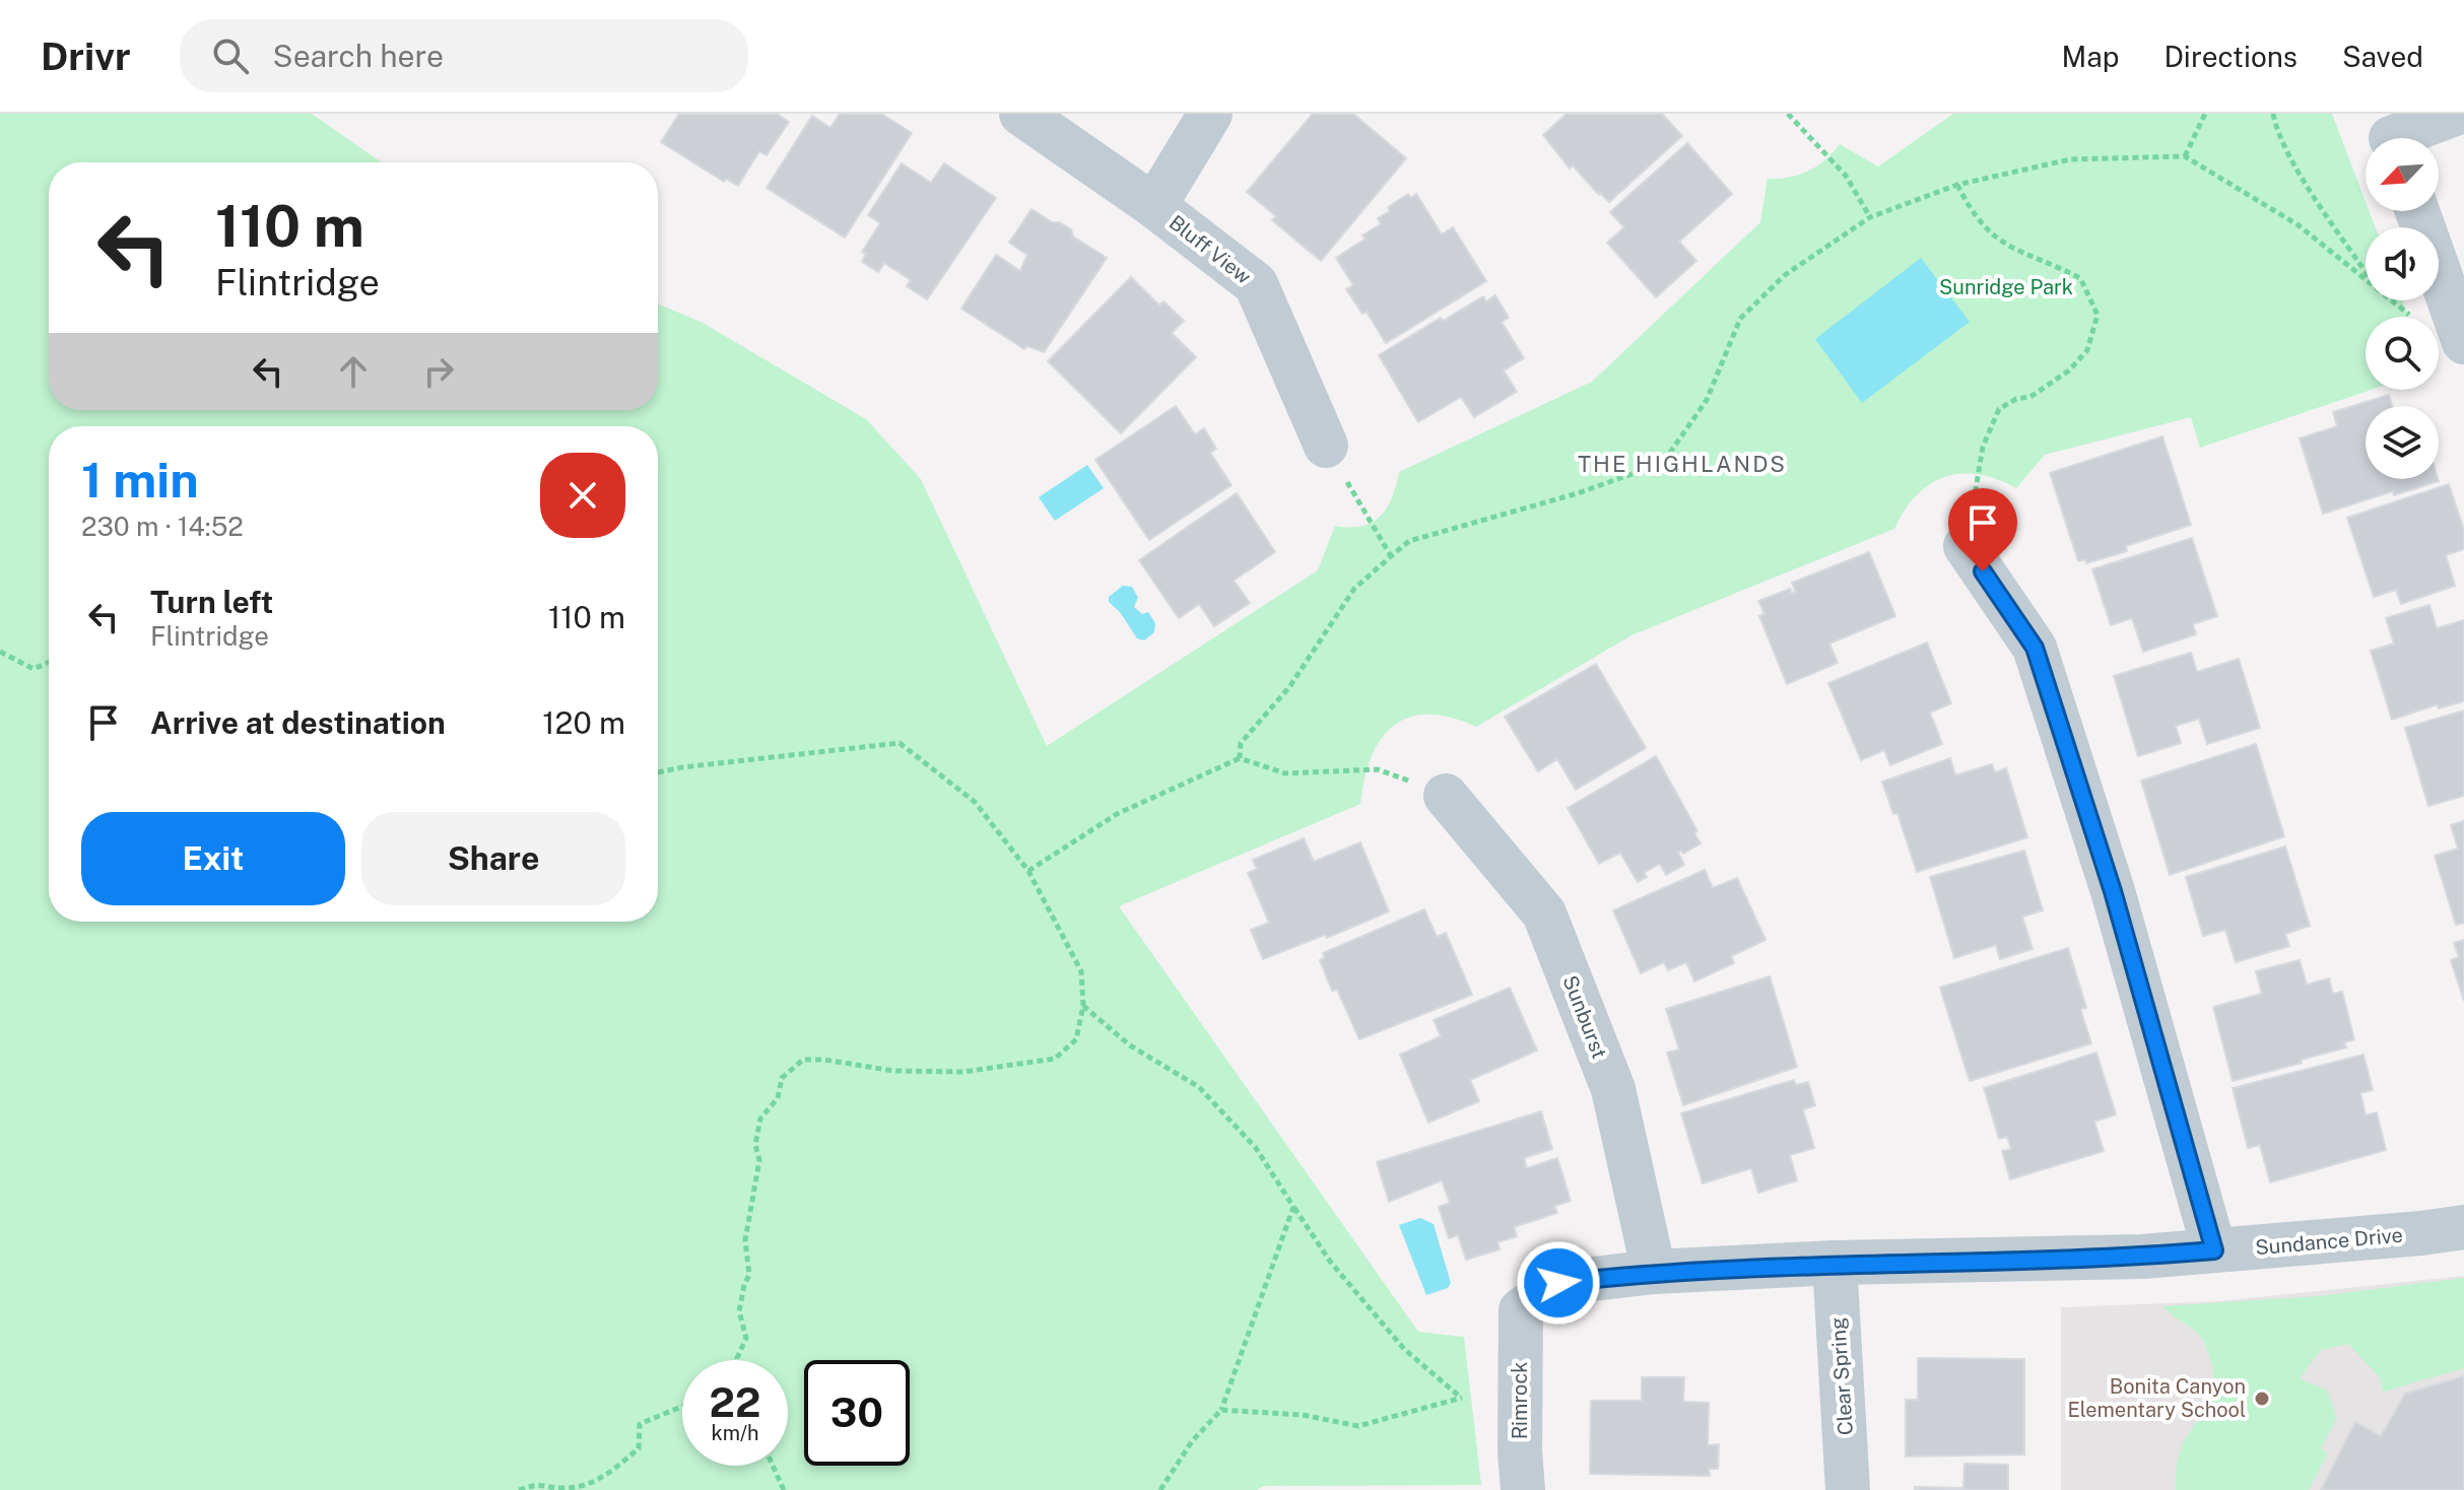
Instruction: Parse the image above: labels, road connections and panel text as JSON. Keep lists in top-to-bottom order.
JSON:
{
  "streets": {
    "street": [
      "Bluff View",
      "Sunburst",
      "Sundance Drive",
      "Clear Spring",
      "Rimrock"
    ]
  },
  "crossings": [
    ["Sunburst", "Sundance Drive"],
    ["Sundance Drive", "Clear Spring"],
    ["Sundance Drive", "Rimrock"]
  ],
  "districts": ["THE HIGHLANDS"],
  "parks": ["Sunridge Park"],
  "places": ["Bonita Canyon Elementary School"],
  "north": "bottom left",
  "page": {
    "header": "Drivr",
    "search": "Search here",
    "nav": ["Map", "Directions", "Saved"],
    "turn": ["110 m", "Flintridge"],
    "heading": ["1 min", "230 m · 14:52"],
    "list": [
      {
        "name": "Turn left",
        "note": "Flintridge",
        "value": "110 m"
      },
      {
        "name": "Arrive at destination",
        "value": "120 m"
      }
    ],
    "buttons": ["Exit", "Share"],
    "speed": "22 km/h",
    "limit": "30"
  }
}
